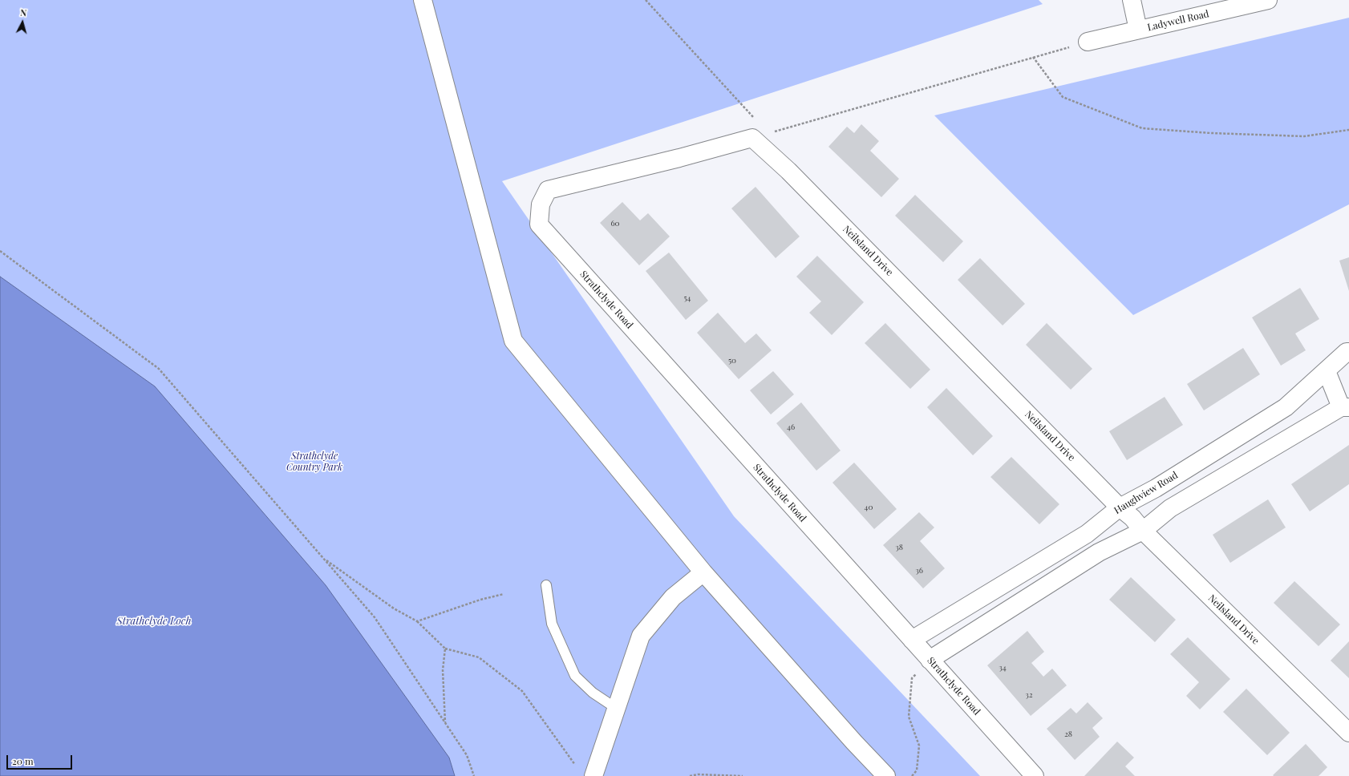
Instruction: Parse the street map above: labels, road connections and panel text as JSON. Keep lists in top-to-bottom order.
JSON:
{
  "streets": {
    "street": [
      "Ladywell Road",
      "Neilsland Drive",
      "Strathclyde Road",
      "Haughview Road"
    ]
  },
  "crossings": [
    ["Neilsland Drive", "Strathclyde Road"],
    ["Neilsland Drive", "Haughview Road"],
    ["Strathclyde Road", "Haughview Road"]
  ],
  "water": ["Strathclyde Loch"],
  "parks": ["Strathclyde Country Park"],
  "house_numbers": [
    "60",
    "54",
    "50",
    "46",
    "40",
    "38",
    "36",
    "34",
    "32",
    "28"
  ],
  "scale_bar": "20 m",
  "north": "top"
}
